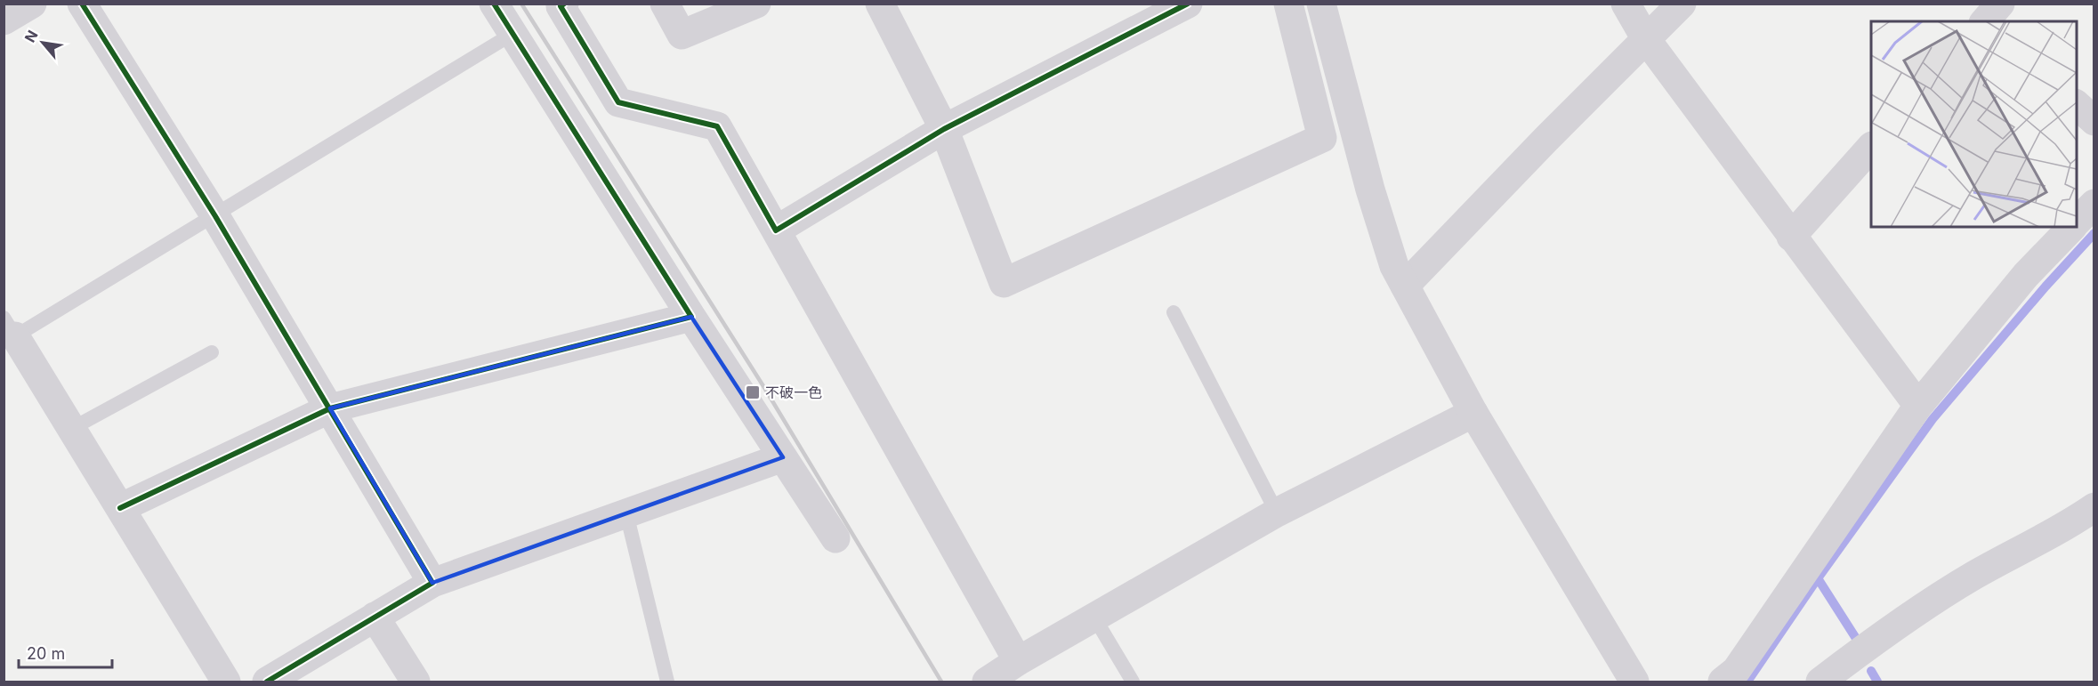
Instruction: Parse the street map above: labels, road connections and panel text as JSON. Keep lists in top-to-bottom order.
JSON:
{
  "places": {
    "transit": ["不破一色"]
  },
  "scale_bar": "20 m",
  "north": "top left"
}
